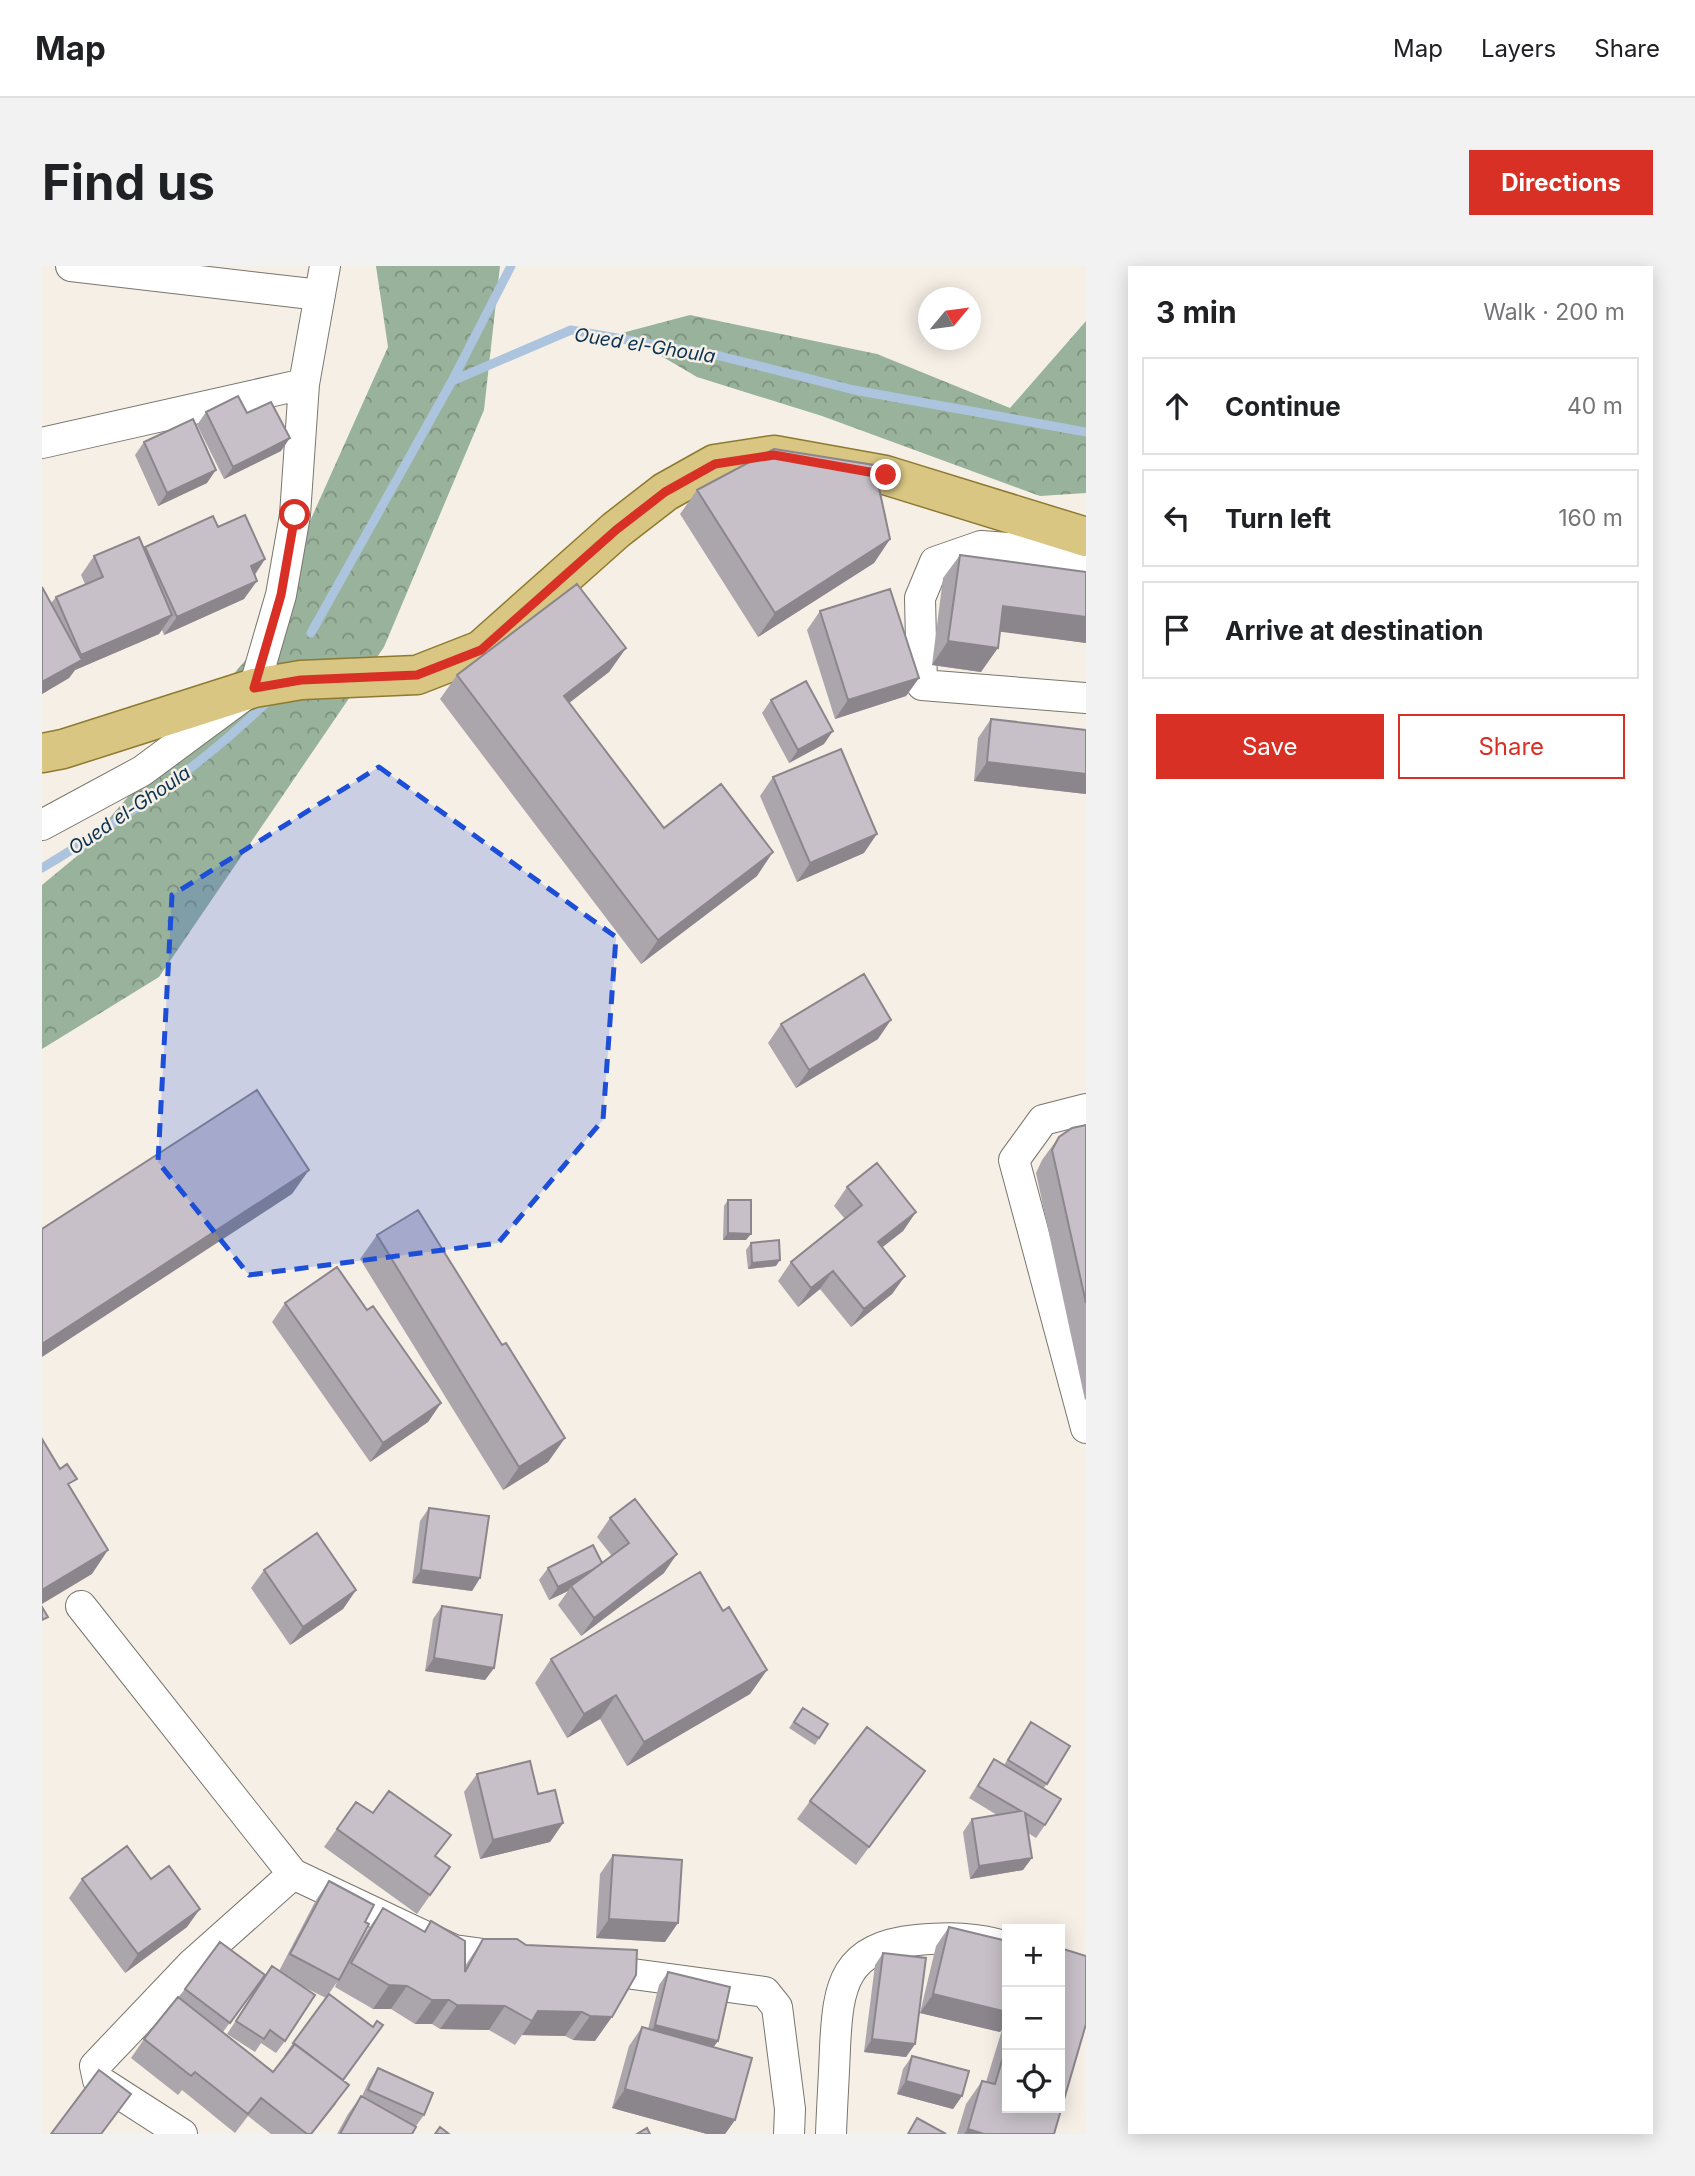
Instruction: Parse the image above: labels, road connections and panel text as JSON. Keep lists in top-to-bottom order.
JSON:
{
  "water": ["Oued el-Ghoula"],
  "north": "top right",
  "page": {
    "header": "Map",
    "nav": ["Map", "Layers", "Share"],
    "buttons": [
      "Directions",
      ["Save", "Share"]
    ],
    "title": "Find us",
    "heading": ["3 min", "Walk · 200 m"],
    "list": [
      ["Continue", "40 m"],
      ["Turn left", "160 m"],
      "Arrive at destination"
    ],
    "map_buttons": ["+", "−"]
  }
}
